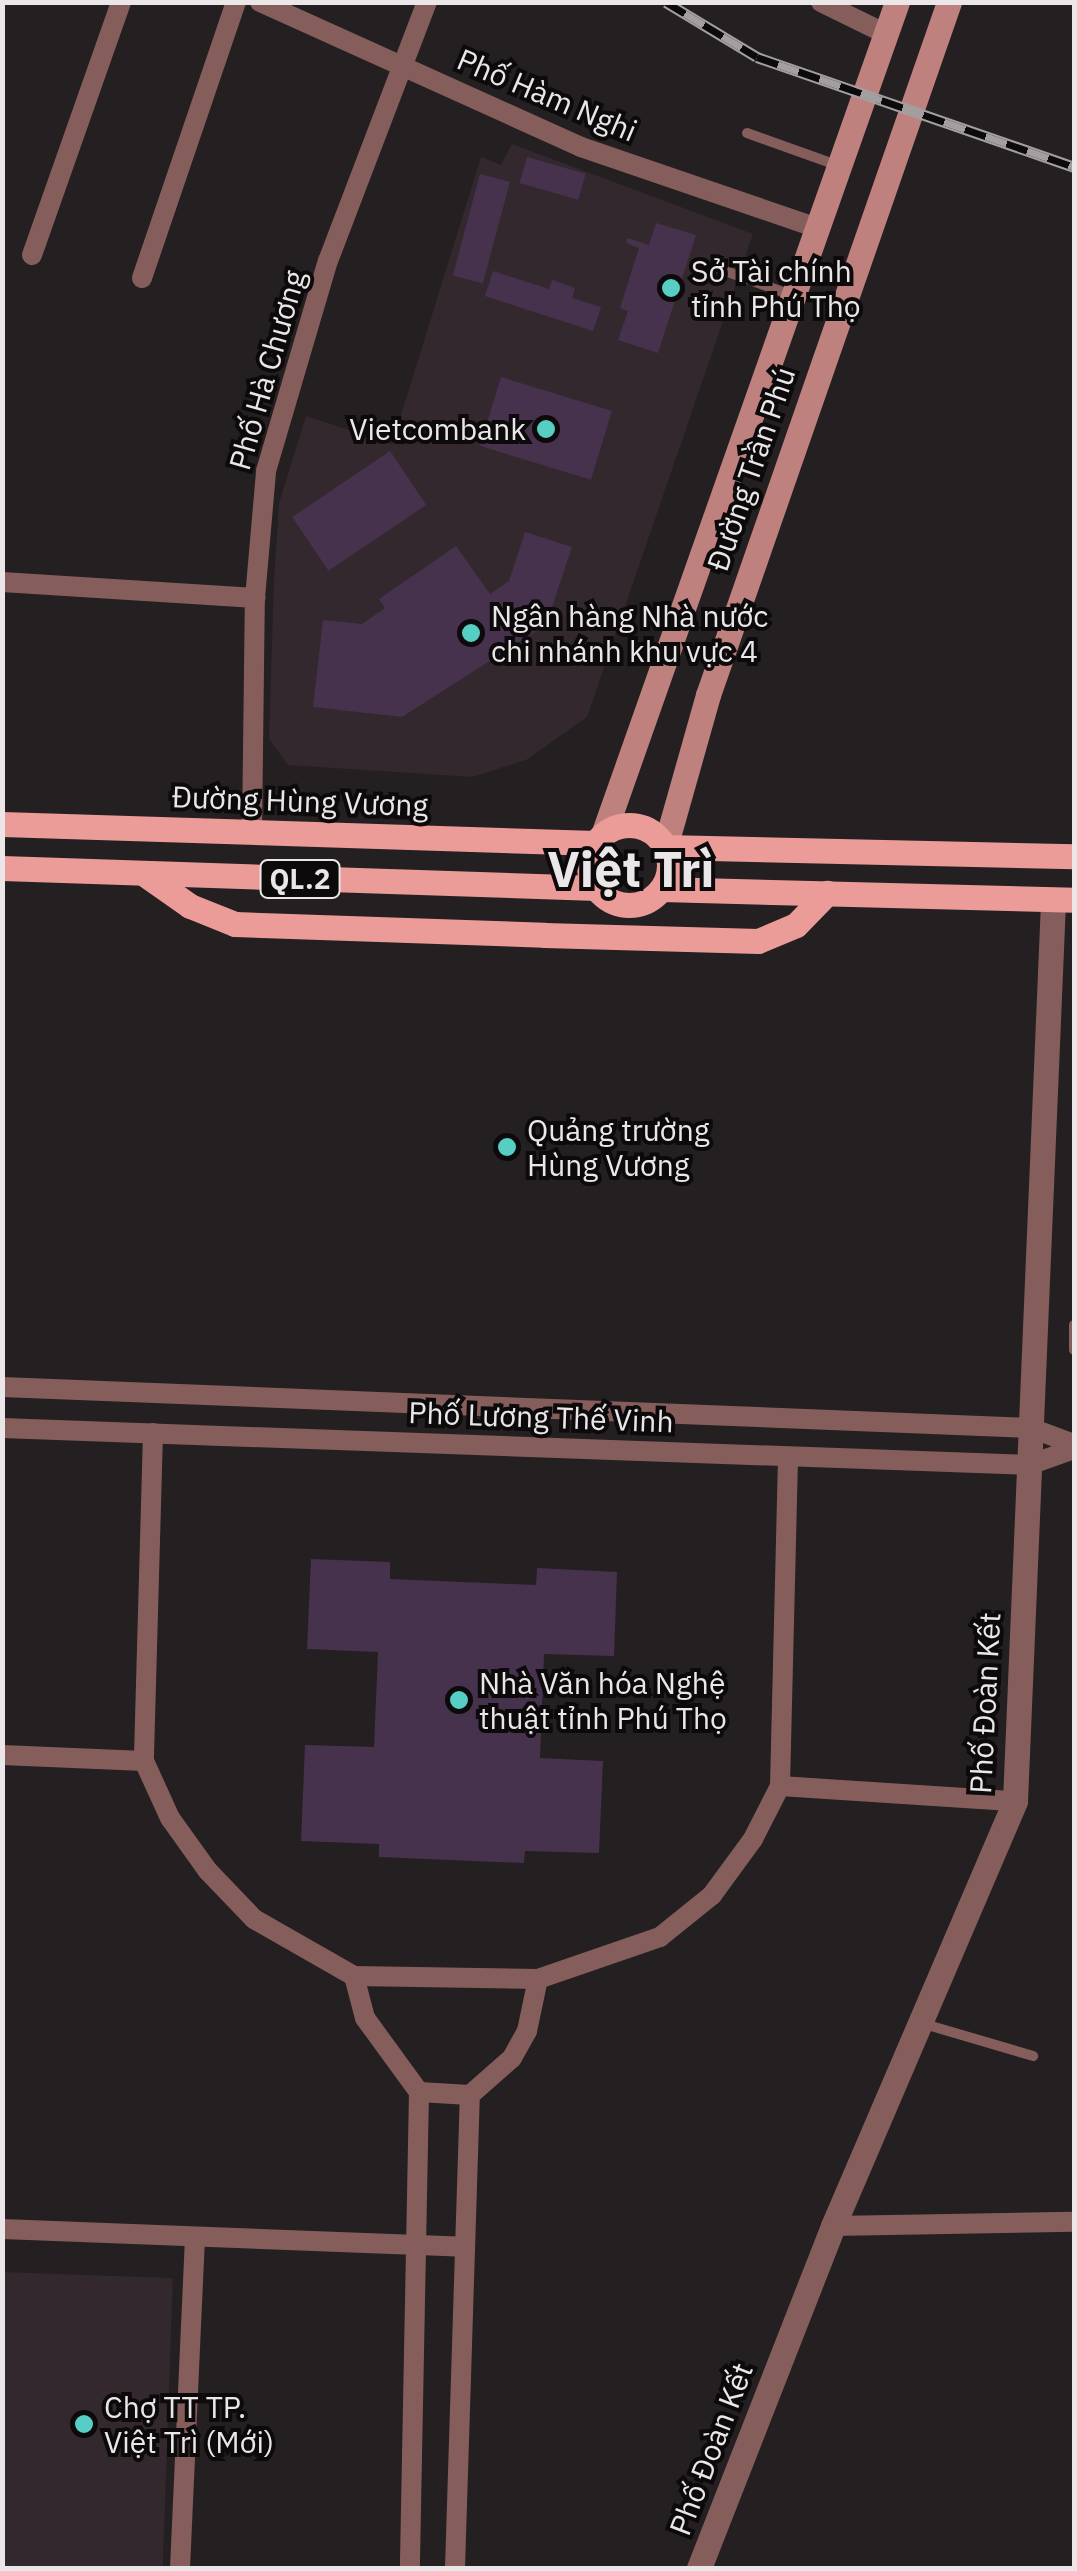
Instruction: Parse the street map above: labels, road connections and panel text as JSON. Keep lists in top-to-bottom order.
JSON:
{
  "streets": {
    "main road": ["Đường Trần Phú", "Đường Hùng Vương", "QL.2"],
    "street": [
      "Phố Hàm Nghi",
      "Phố Hà Chương",
      "Phố Lương Thế Vinh",
      "Phố Đoàn Kết"
    ]
  },
  "crossings": [
    ["Phố Hàm Nghi", "Phố Hà Chương"],
    ["Phố Hàm Nghi", "Đường Trần Phú"],
    ["Phố Hà Chương", "Đường Hùng Vương"],
    ["Đường Trần Phú", "Đường Hùng Vương"],
    ["Đường Trần Phú", "QL.2"],
    ["Đường Hùng Vương", "QL.2"],
    ["QL.2", "Phố Đoàn Kết"],
    ["Phố Lương Thế Vinh", "Phố Đoàn Kết"]
  ],
  "districts": ["Việt Trì"],
  "places": [
    "Sở Tài chính tỉnh Phú Thọ",
    "Vietcombank",
    "Ngân hàng Nhà nước chi nhánh khu vực 4",
    "Quảng trường Hùng Vương",
    "Nhà Văn hóa Nghệ thuật tỉnh Phú Thọ",
    "Chợ TT TP. Việt Trì (Mới)"
  ]
}
